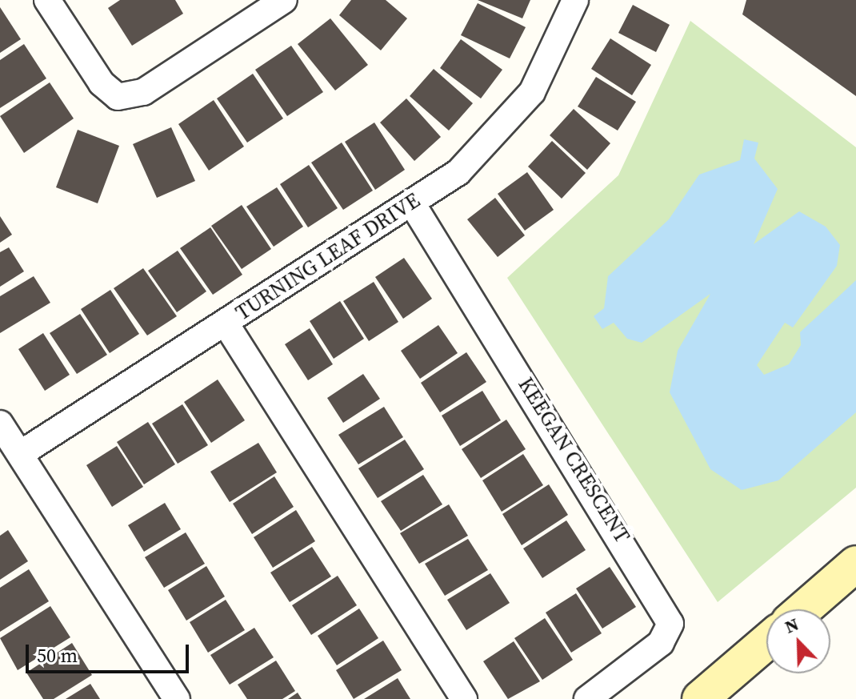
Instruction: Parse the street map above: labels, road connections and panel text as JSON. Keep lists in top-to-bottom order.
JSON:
{
  "streets": {
    "street": ["TURNING LEAF DRIVE", "KEEGAN CRESCENT"]
  },
  "crossings": [
    ["TURNING LEAF DRIVE", "KEEGAN CRESCENT"]
  ],
  "scale_bar": "50 m",
  "north": "top left"
}
